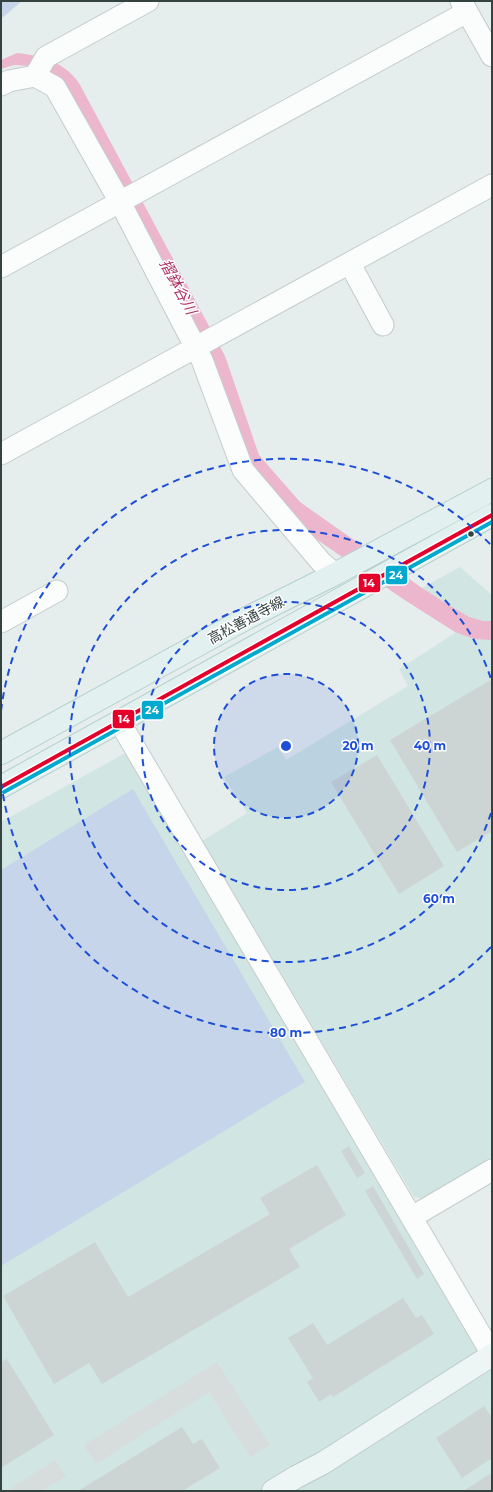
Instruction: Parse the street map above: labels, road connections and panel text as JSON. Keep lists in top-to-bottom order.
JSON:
{
  "streets": {
    "main road": ["高松善通寺線"]
  },
  "water": ["摺鉢谷川"],
  "lines": ["transit line 14", "transit line 24"],
  "rings": [
    "20 m",
    "40 m",
    "60 m",
    "80 m"
  ]
}
